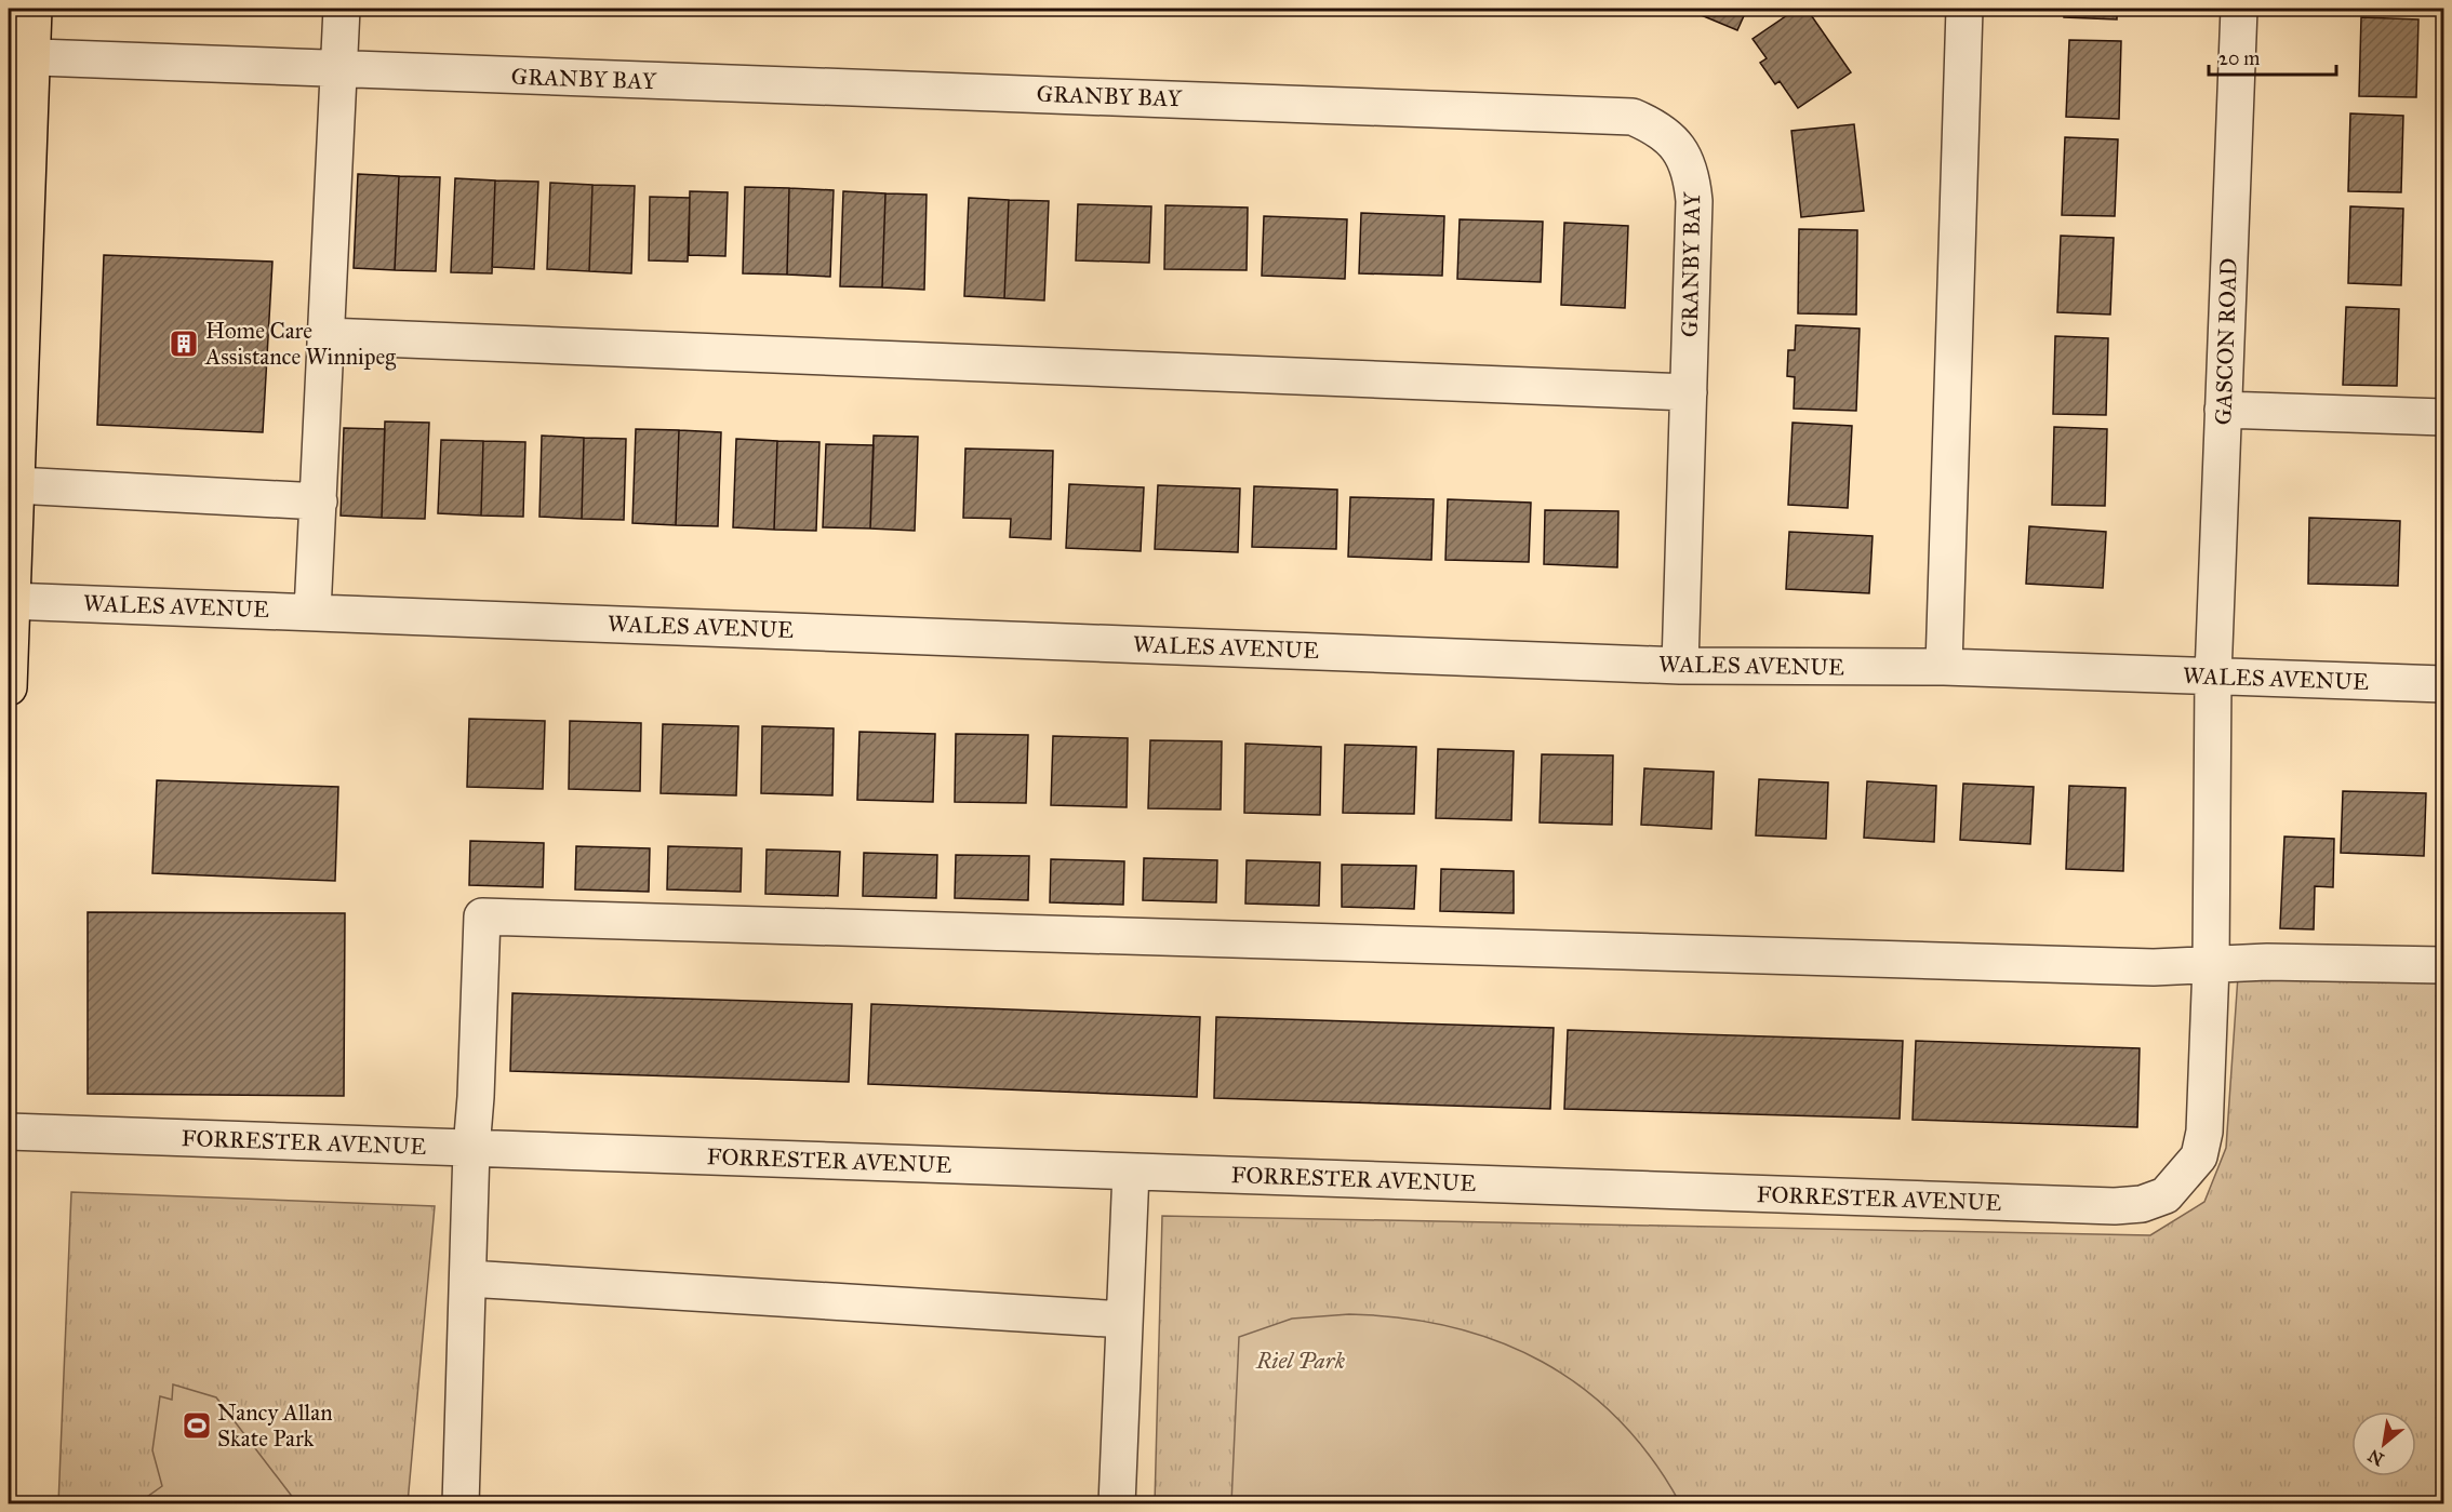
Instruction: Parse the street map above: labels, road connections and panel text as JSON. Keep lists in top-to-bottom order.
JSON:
{
  "streets": {
    "street": [
      "GRANBY BAY",
      "GASCON ROAD",
      "WALES AVENUE",
      "FORRESTER AVENUE"
    ]
  },
  "crossings": [
    ["GRANBY BAY", "WALES AVENUE"],
    ["GASCON ROAD", "WALES AVENUE"],
    ["GASCON ROAD", "FORRESTER AVENUE"],
    ["WALES AVENUE", "FORRESTER AVENUE"]
  ],
  "parks": ["Riel Park"],
  "places": {
    "building": ["Home Care Assistance Winnipeg"],
    "sports": ["Nancy Allan Skate Park"]
  },
  "scale_bar": "20 m",
  "north": "bottom left"
}
